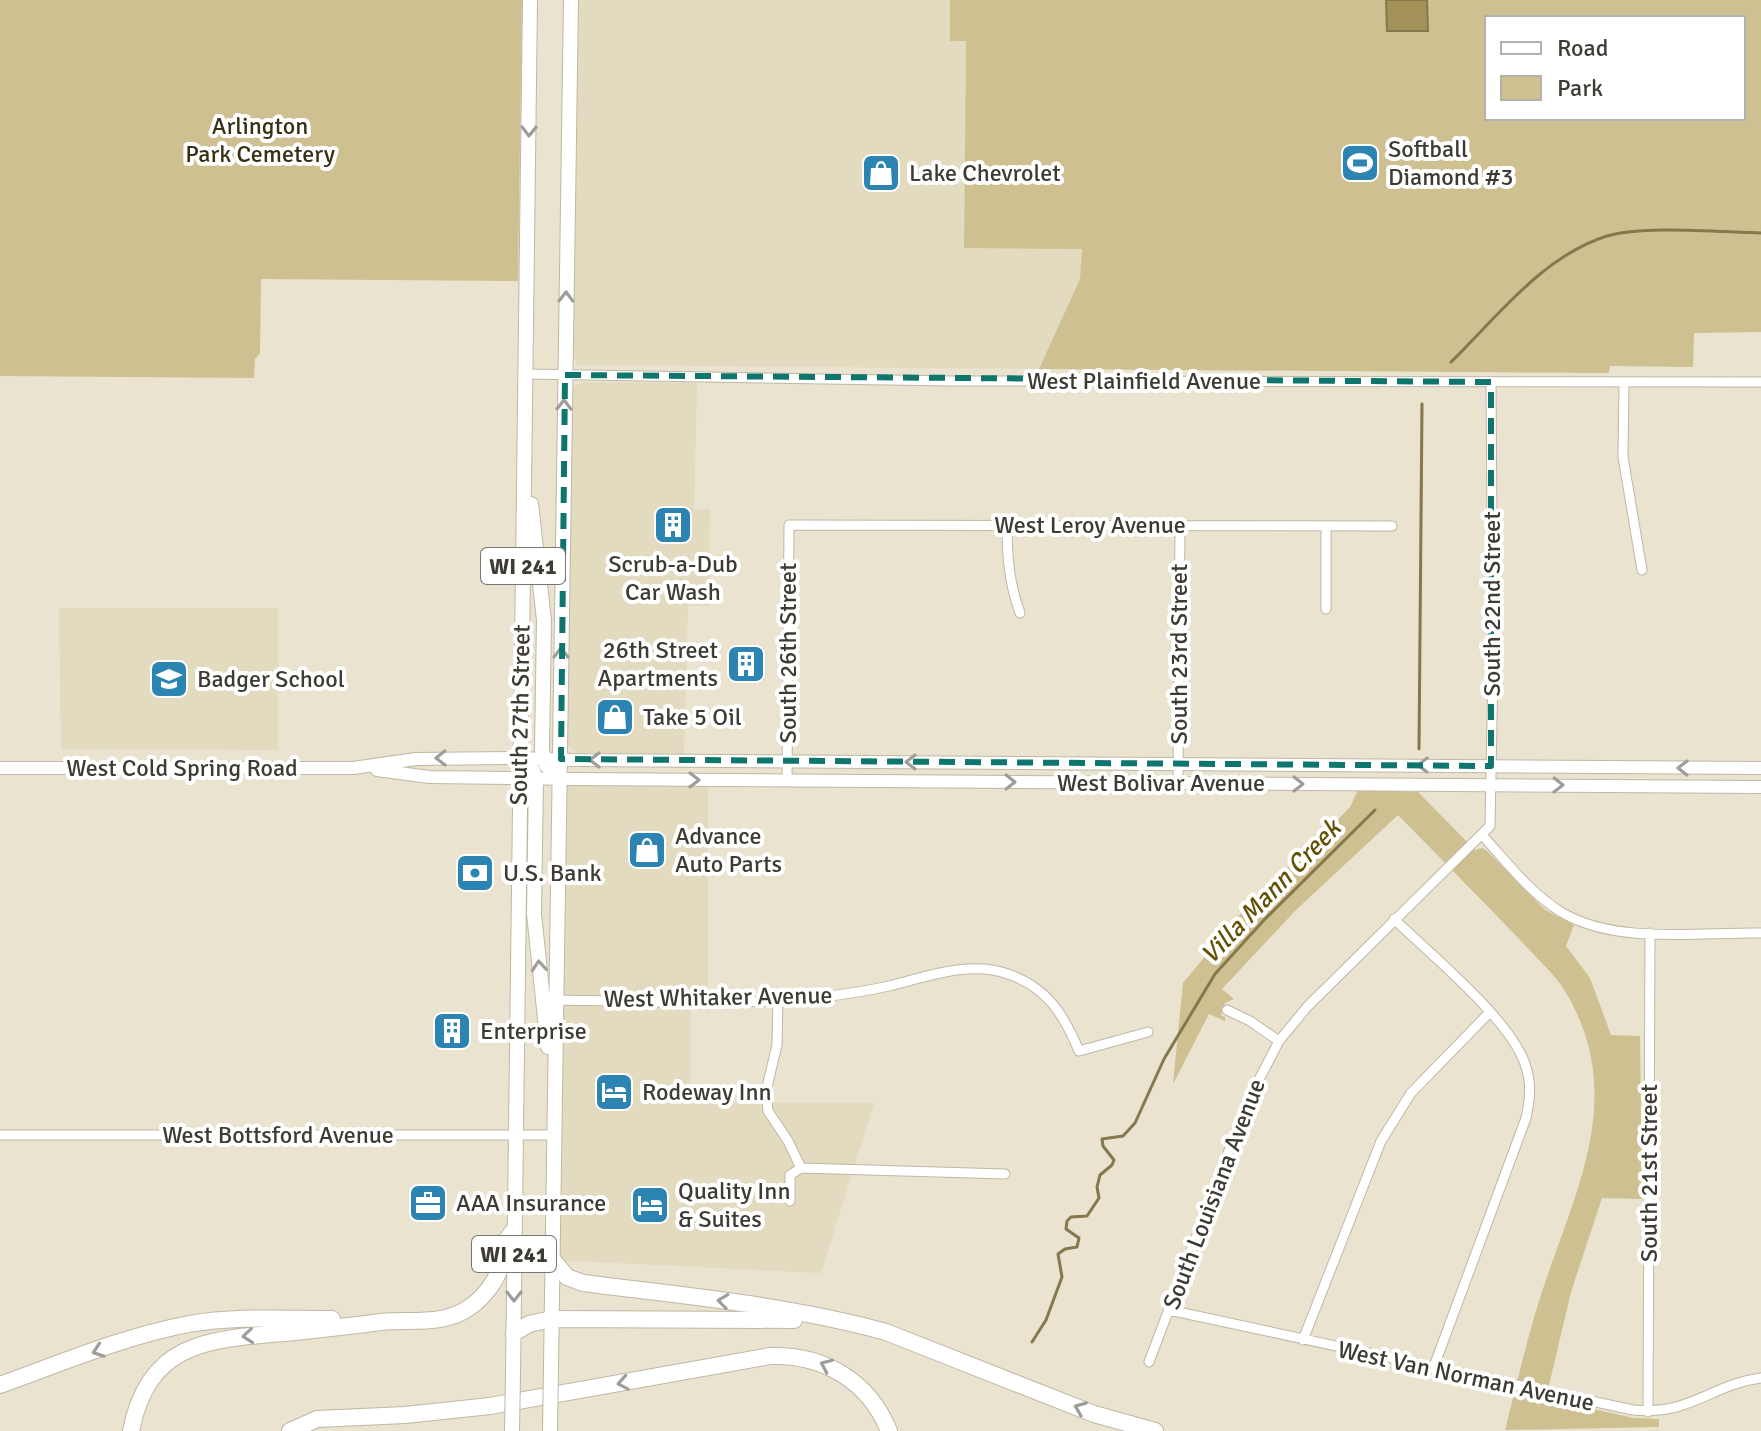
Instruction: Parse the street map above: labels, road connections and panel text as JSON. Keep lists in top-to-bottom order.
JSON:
{
  "streets": {
    "main road": ["WI 241", "South 27th Street"],
    "street": [
      "West Plainfield Avenue",
      "West Leroy Avenue",
      "South 22nd Street",
      "South 26th Street",
      "South 23rd Street",
      "West Cold Spring Road",
      "West Bolivar Avenue",
      "West Whitaker Avenue",
      "West Bottsford Avenue",
      "South 21st Street",
      "South Louisiana Avenue",
      "West Van Norman Avenue"
    ]
  },
  "crossings": [
    ["West Plainfield Avenue", "South 22nd Street"],
    ["West Plainfield Avenue", "South 27th Street"],
    ["West Leroy Avenue", "South 26th Street"],
    ["West Leroy Avenue", "South 23rd Street"],
    ["South 22nd Street", "West Bolivar Avenue"],
    ["South 22nd Street", "South Louisiana Avenue"],
    ["South 26th Street", "West Bolivar Avenue"],
    ["South 23rd Street", "West Bolivar Avenue"],
    ["South 27th Street", "West Cold Spring Road"],
    ["South 27th Street", "West Bolivar Avenue"],
    ["South 27th Street", "West Whitaker Avenue"],
    ["South 27th Street", "West Bottsford Avenue"],
    ["West Cold Spring Road", "West Bolivar Avenue"],
    ["South 21st Street", "West Van Norman Avenue"],
    ["South Louisiana Avenue", "West Van Norman Avenue"]
  ],
  "water": ["Villa Mann Creek"],
  "parks": ["Arlington Park Cemetery"],
  "places": {
    "sports": ["Softball Diamond #3"],
    "shop": ["Lake Chevrolet", "Take 5 Oil", "Advance Auto Parts"],
    "building": ["Scrub-a-Dub Car Wash", "26th Street Apartments", "Enterprise"],
    "school or university": ["Badger School"],
    "bank": ["U.S. Bank"],
    "hotel": ["Rodeway Inn", "Quality Inn & Suites"],
    "office": ["AAA Insurance"]
  },
  "legend": ["Road", "Park"]
}
